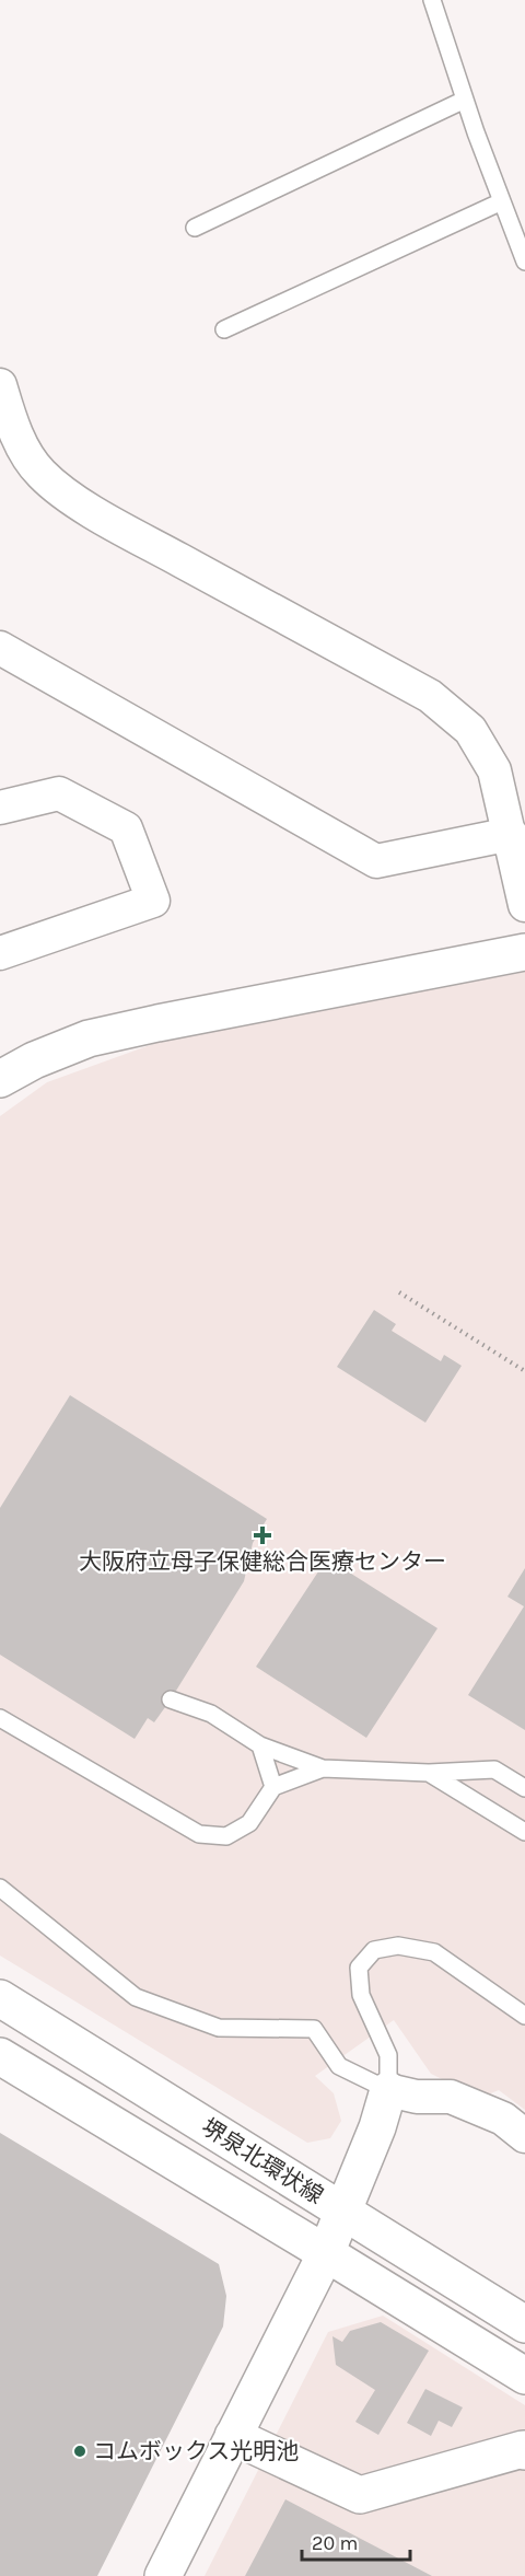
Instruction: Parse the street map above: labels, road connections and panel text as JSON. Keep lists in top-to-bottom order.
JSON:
{
  "streets": {
    "street": ["堺泉北環状線"]
  },
  "places": {
    "health": ["大阪府立母子保健総合医療センター"],
    "other": ["コムボックス光明池"]
  },
  "scale_bar": "20 m"
}
